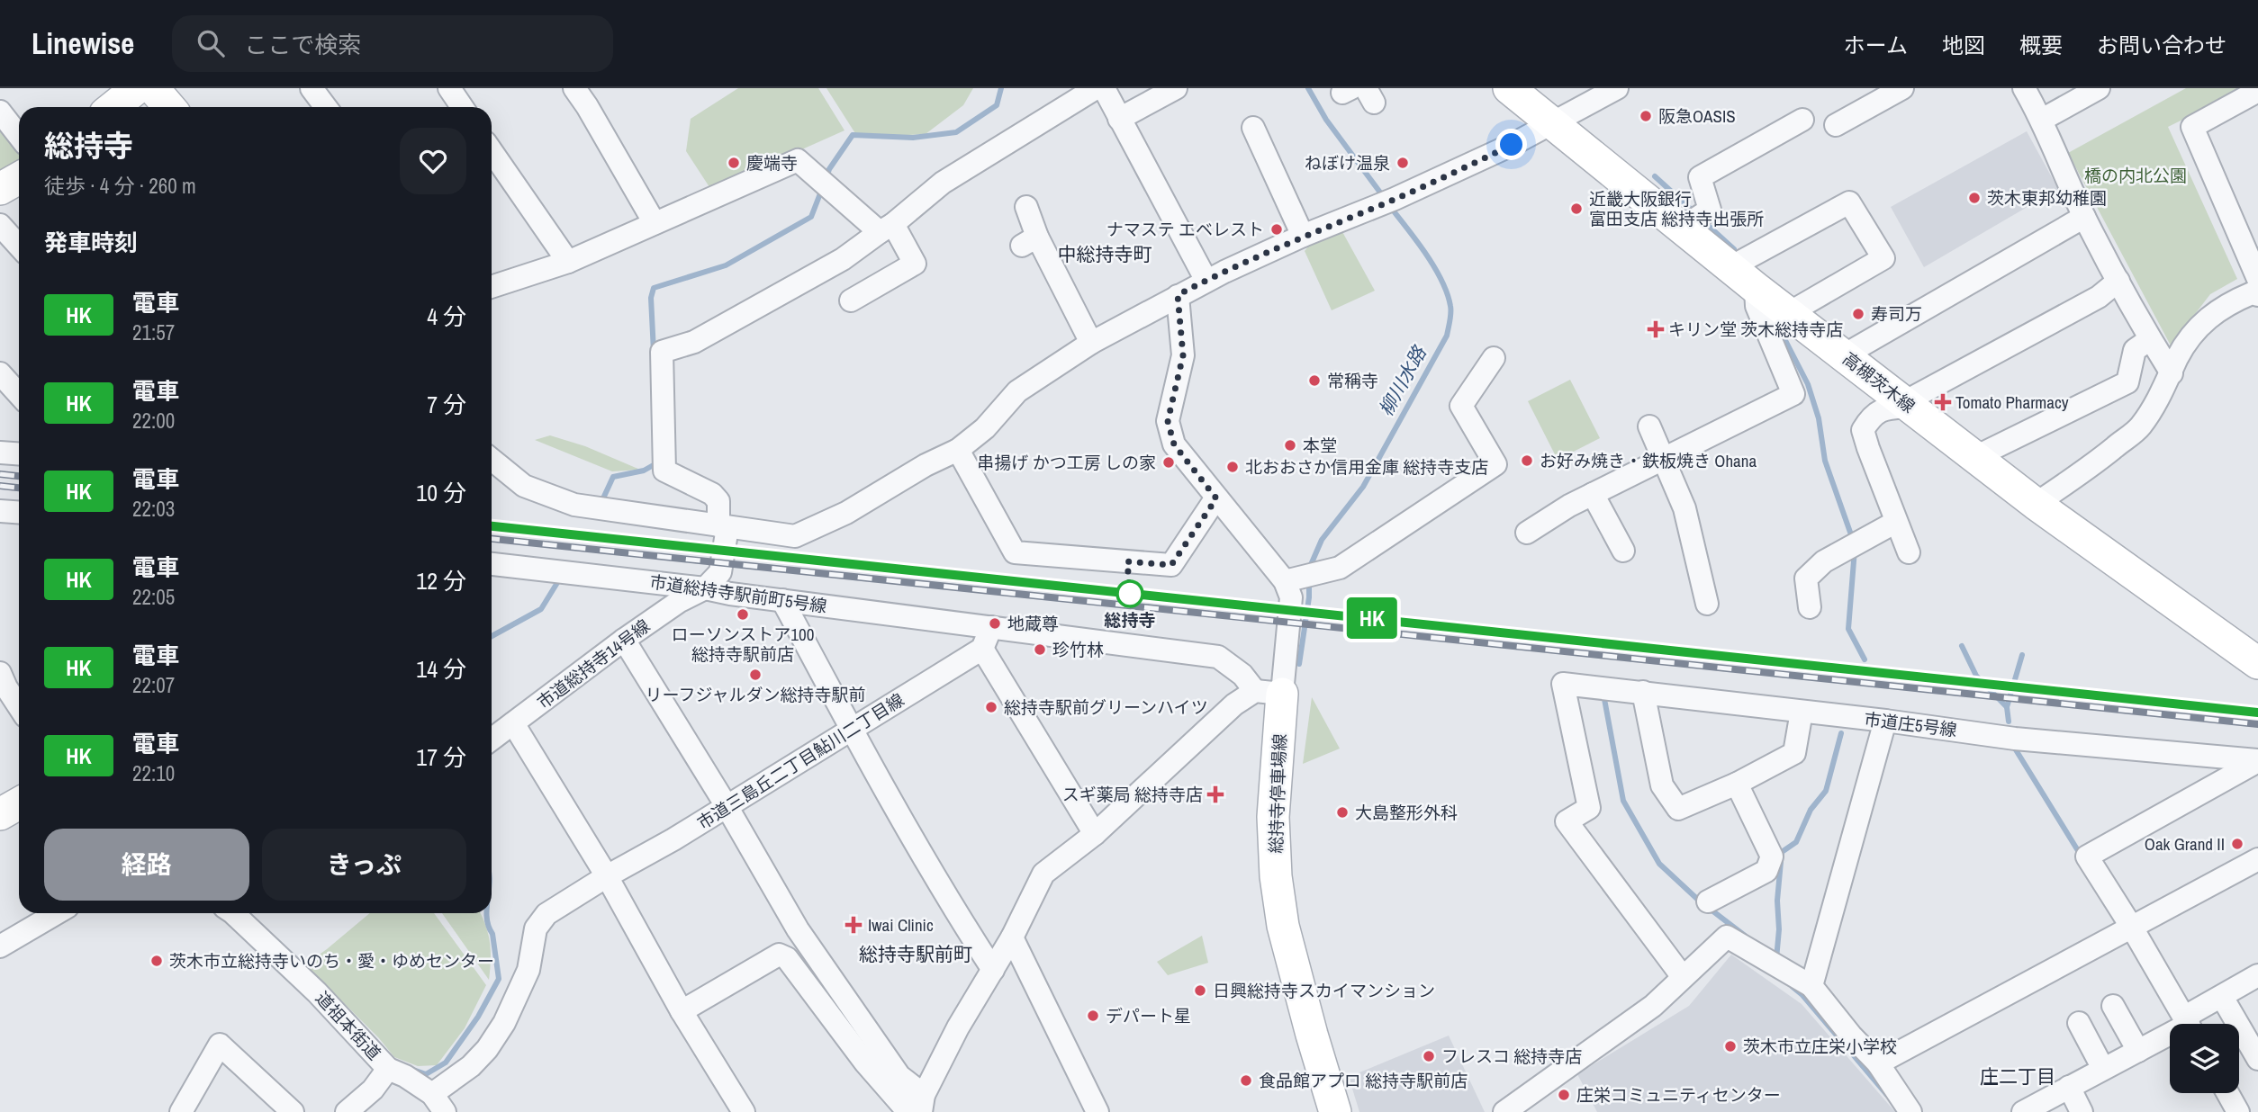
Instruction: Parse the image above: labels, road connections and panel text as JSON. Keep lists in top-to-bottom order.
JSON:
{
  "streets": {
    "main road": ["高槻茨木線", "総持寺停車場線"],
    "street": [
      "市道総持寺駅前町5号線",
      "市道総持寺14号線",
      "市道庄5号線",
      "市道三島丘二丁目鮎川二丁目線",
      "道祖本街道"
    ]
  },
  "crossings": [
    ["市道総持寺駅前町5号線", "市道総持寺14号線"],
    ["市道三島丘二丁目鮎川二丁目線", "道祖本街道"]
  ],
  "districts": ["中総持寺町", "総持寺駅前町", "庄二丁目"],
  "water": ["柳川水路"],
  "parks": ["橋の内北公園"],
  "places": {
    "other": [
      "阪急OASIS",
      "慶端寺",
      "ねぼけ温泉",
      "茨木東邦幼稚園",
      "近畿大阪銀行 富田支店 総持寺出張所",
      "ナマステ エベレスト",
      "寿司万",
      "常稱寺",
      "本堂",
      "お好み焼き・鉄板焼き Ohana",
      "串揚げ かつ工房 しの家",
      "北おおさか信用金庫 総持寺支店",
      "総持寺",
      "ローソンストア100 総持寺駅前店",
      "地蔵尊",
      "珍竹林",
      "リーフジャルダン総持寺駅前",
      "総持寺駅前グリーンハイツ",
      "大島整形外科",
      "Oak Grand II",
      "茨木市立総持寺いのち・愛・ゆめセンター",
      "日興総持寺スカイマンション",
      "デパート星",
      "茨木市立庄栄小学校",
      "フレスコ 総持寺店",
      "食品館アプロ 総持寺駅前店",
      "庄栄コミュニティセンター"
    ],
    "health": [
      "キリン堂 茨木総持寺店",
      "Tomato Pharmacy",
      "スギ薬局 総持寺店",
      "Iwai Clinic"
    ]
  },
  "page": {
    "header": "Linewise",
    "search": "ここで検索",
    "nav": [
      "ホーム",
      "地図",
      "概要",
      "お問い合わせ"
    ],
    "on_map": "HK",
    "heading": [
      ["総持寺", "徒歩 · 4 分 · 260 m"],
      "発車時刻"
    ],
    "list": [
      {
        "mark": "HK",
        "name": "電車",
        "note": "21:57",
        "value": "4 分"
      },
      {
        "mark": "HK",
        "name": "電車",
        "note": "22:00",
        "value": "7 分"
      },
      {
        "mark": "HK",
        "name": "電車",
        "note": "22:03",
        "value": "10 分"
      },
      {
        "mark": "HK",
        "name": "電車",
        "note": "22:05",
        "value": "12 分"
      },
      {
        "mark": "HK",
        "name": "電車",
        "note": "22:07",
        "value": "14 分"
      },
      {
        "mark": "HK",
        "name": "電車",
        "note": "22:10",
        "value": "17 分"
      }
    ],
    "buttons": ["経路", "きっぷ"]
  }
}
